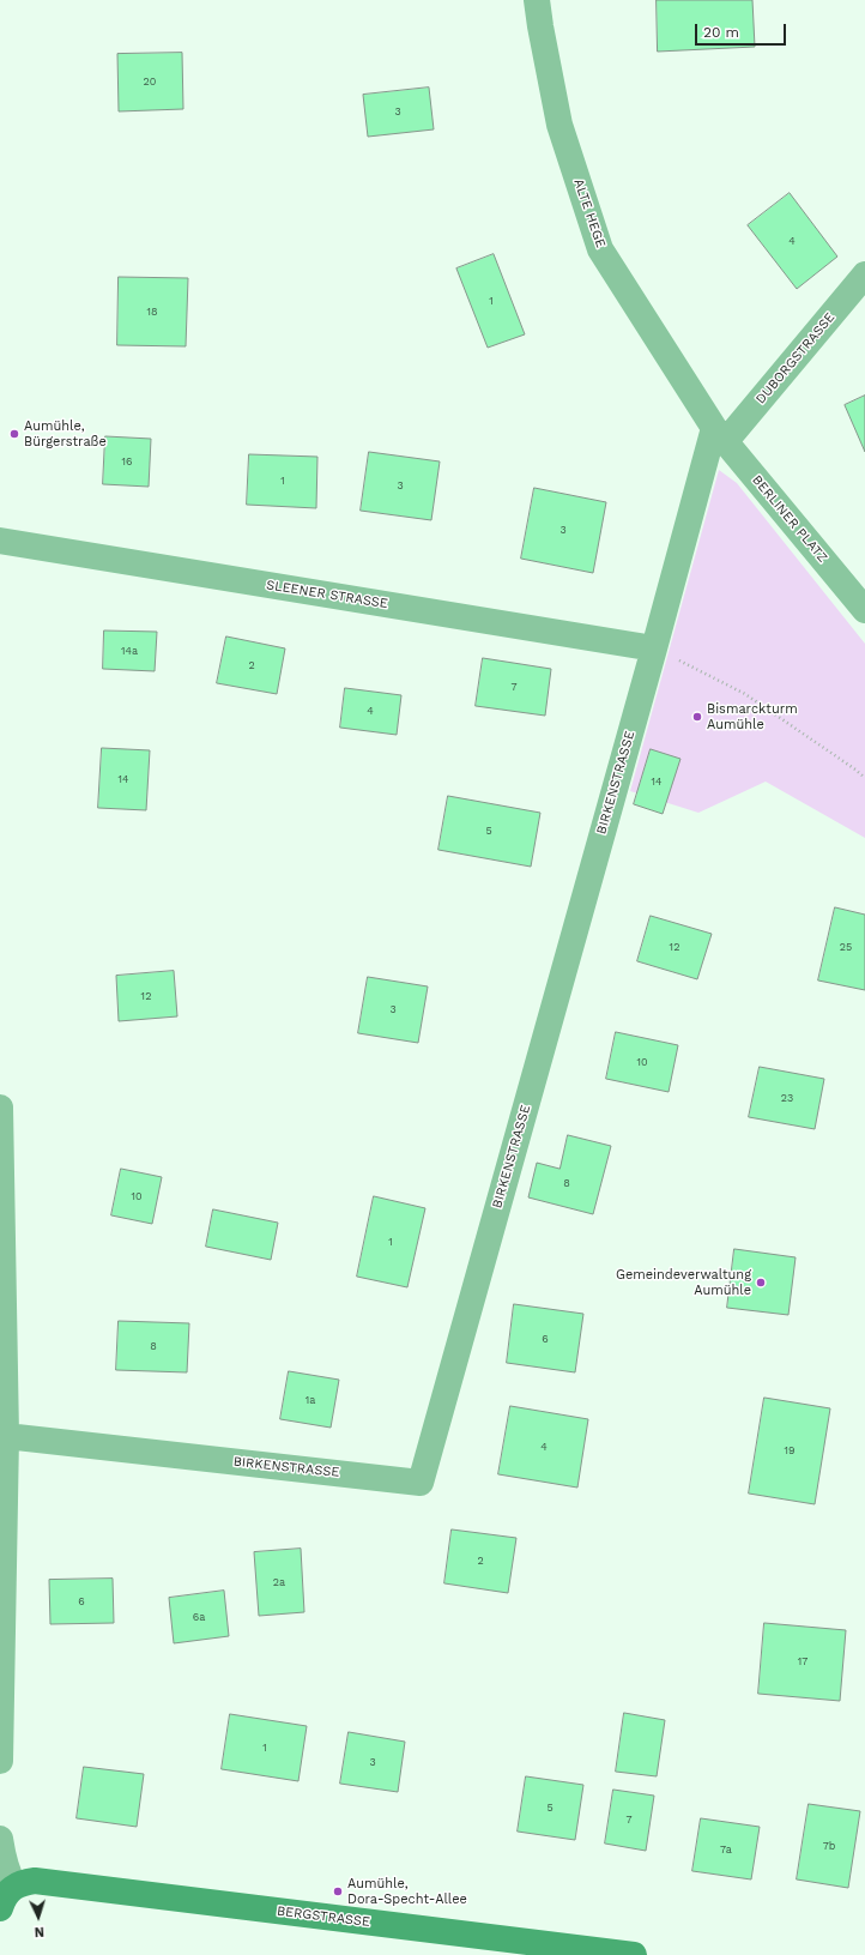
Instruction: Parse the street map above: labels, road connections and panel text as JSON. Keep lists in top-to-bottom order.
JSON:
{
  "streets": {
    "street": [
      "ALTE HEGE",
      "DUBORGSTRASSE",
      "BERLINER PLATZ",
      "SLEENER STRASSE",
      "BIRKENSTRASSE",
      "BERGSTRASSE"
    ]
  },
  "crossings": [
    ["ALTE HEGE", "DUBORGSTRASSE"],
    ["ALTE HEGE", "BERLINER PLATZ"],
    ["ALTE HEGE", "BIRKENSTRASSE"],
    ["DUBORGSTRASSE", "BERLINER PLATZ"],
    ["DUBORGSTRASSE", "BIRKENSTRASSE"],
    ["BERLINER PLATZ", "BIRKENSTRASSE"],
    ["SLEENER STRASSE", "BIRKENSTRASSE"]
  ],
  "places": [
    "Aumühle, Bürgerstraße",
    "Bismarckturm Aumühle",
    "Gemeindeverwaltung Aumühle",
    "Aumühle, Dora-Specht-Allee"
  ],
  "house_numbers": [
    "20",
    "3",
    "4",
    "1",
    "18",
    "16",
    "1",
    "3",
    "3",
    "14a",
    "2",
    "7",
    "4",
    "14",
    "14",
    "5",
    "12",
    "25",
    "12",
    "3",
    "10",
    "23",
    "8",
    "10",
    "1",
    "6",
    "8",
    "1a",
    "4",
    "19",
    "2",
    "2a",
    "6",
    "6a",
    "17",
    "1",
    "3",
    "5",
    "7",
    "7b",
    "7a"
  ],
  "scale_bar": "20 m",
  "north": "bottom"
}
